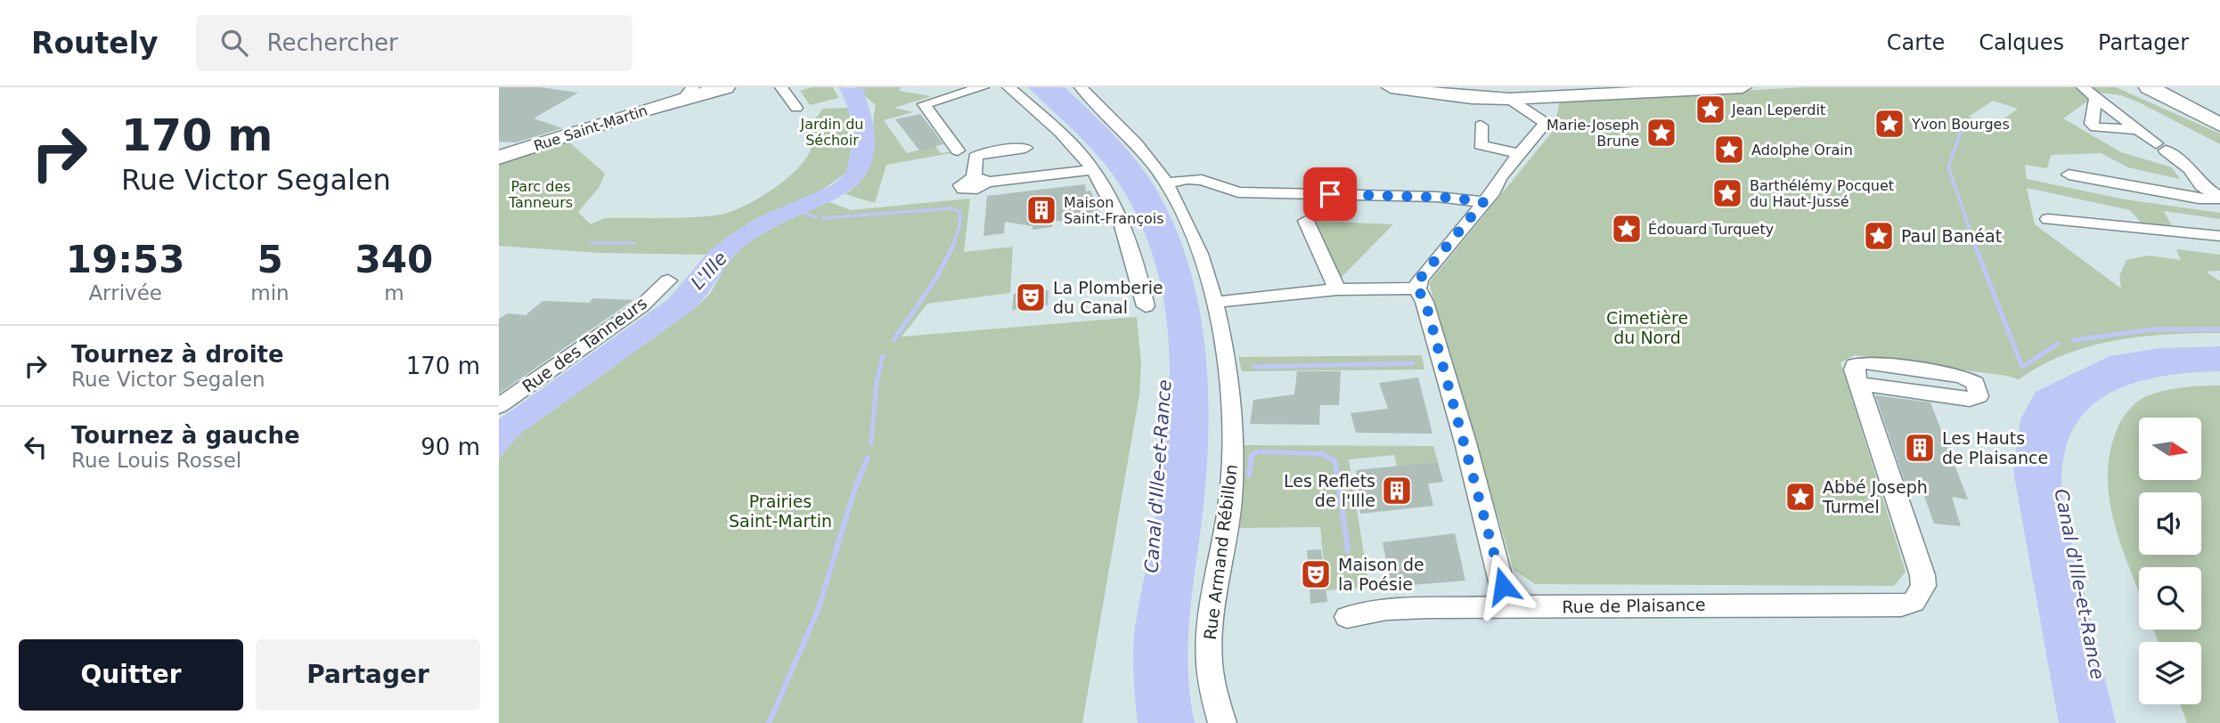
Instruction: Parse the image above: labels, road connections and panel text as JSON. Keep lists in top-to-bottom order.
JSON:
{
  "streets": {
    "main road": ["Rue Saint-Martin"],
    "street": ["Rue des Tanneurs", "Rue Armand Rébillon", "Rue de Plaisance"]
  },
  "water": ["L'Ille", "Canal d'Ille-et-Rance"],
  "parks": [
    "Jardin du Séchoir",
    "Parc des Tanneurs",
    "Cimetière du Nord",
    "Prairies Saint-Martin"
  ],
  "places": {
    "place": [
      "Jean Leperdit",
      "Yvon Bourges",
      "Marie-Joseph Brune",
      "Adolphe Orain",
      "Barthélémy Pocquet du Haut-Jussé",
      "Édouard Turquety",
      "Paul Banéat",
      "Abbé Joseph Turmel"
    ],
    "building": ["Maison Saint-François", "Les Hauts de Plaisance", "Les Reflets de l'Ille"],
    "theatre": ["La Plomberie du Canal", "Maison de la Poésie"]
  },
  "north": "right",
  "page": {
    "header": "Routely",
    "search": "Rechercher",
    "nav": ["Carte", "Calques", "Partager"],
    "turn": ["170 m", "Rue Victor Segalen"],
    "eta": [
      "19:53",
      "Arrivée",
      "5",
      "min",
      "340",
      "m"
    ],
    "list": [
      {
        "name": "Tournez à droite",
        "note": "Rue Victor Segalen",
        "value": "170 m"
      },
      {
        "name": "Tournez à gauche",
        "note": "Rue Louis Rossel",
        "value": "90 m"
      }
    ],
    "buttons": ["Quitter", "Partager"]
  }
}
